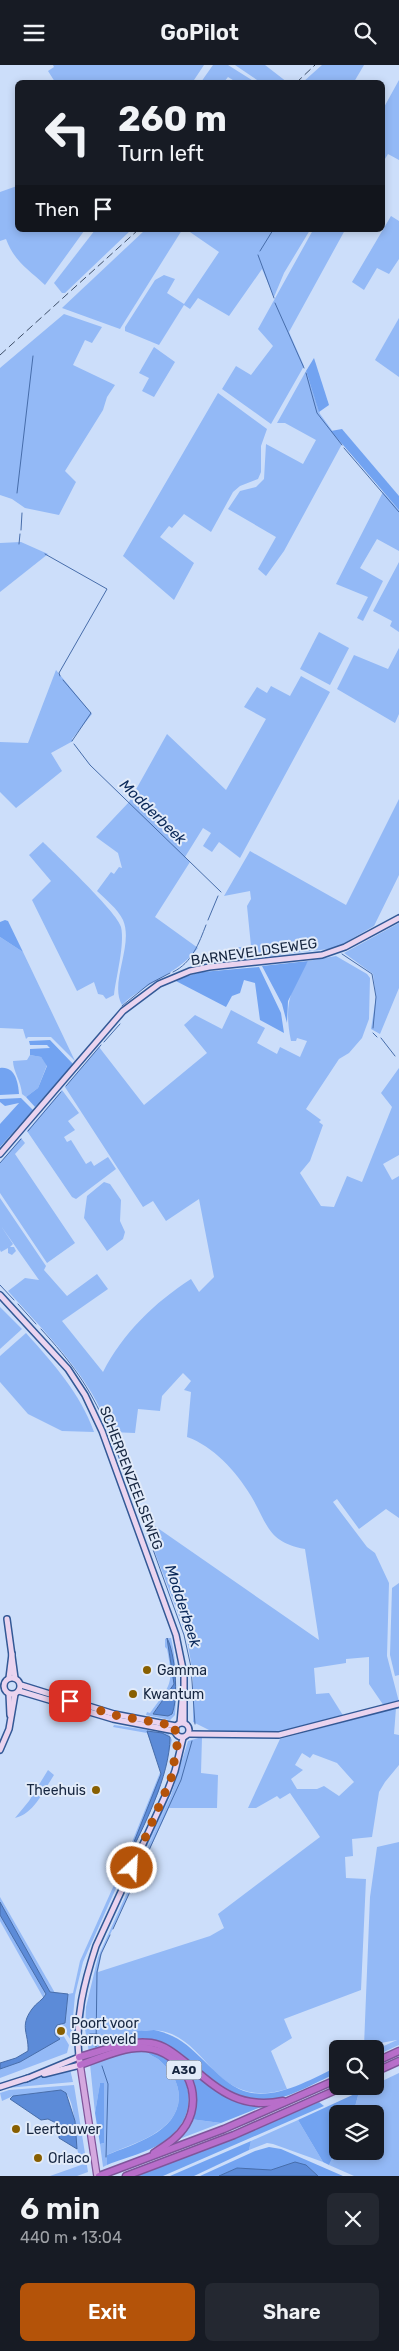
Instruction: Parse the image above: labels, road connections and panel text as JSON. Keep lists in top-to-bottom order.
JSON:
{
  "streets": {
    "highway": ["A30"],
    "main road": ["BARNEVELDSEWEG", "SCHERPENZEELSEWEG"]
  },
  "water": ["Modderbeek"],
  "places": [
    "Gamma",
    "Kwantum",
    "Theehuis",
    "Poort voor Barneveld",
    "Leertouwer",
    "Orlaco"
  ],
  "page": {
    "header": "GoPilot",
    "turn": ["260 m", "Turn left"],
    "then": "Then",
    "heading": ["6 min", "440 m · 13:04"],
    "buttons": ["Exit", "Share"]
  }
}
